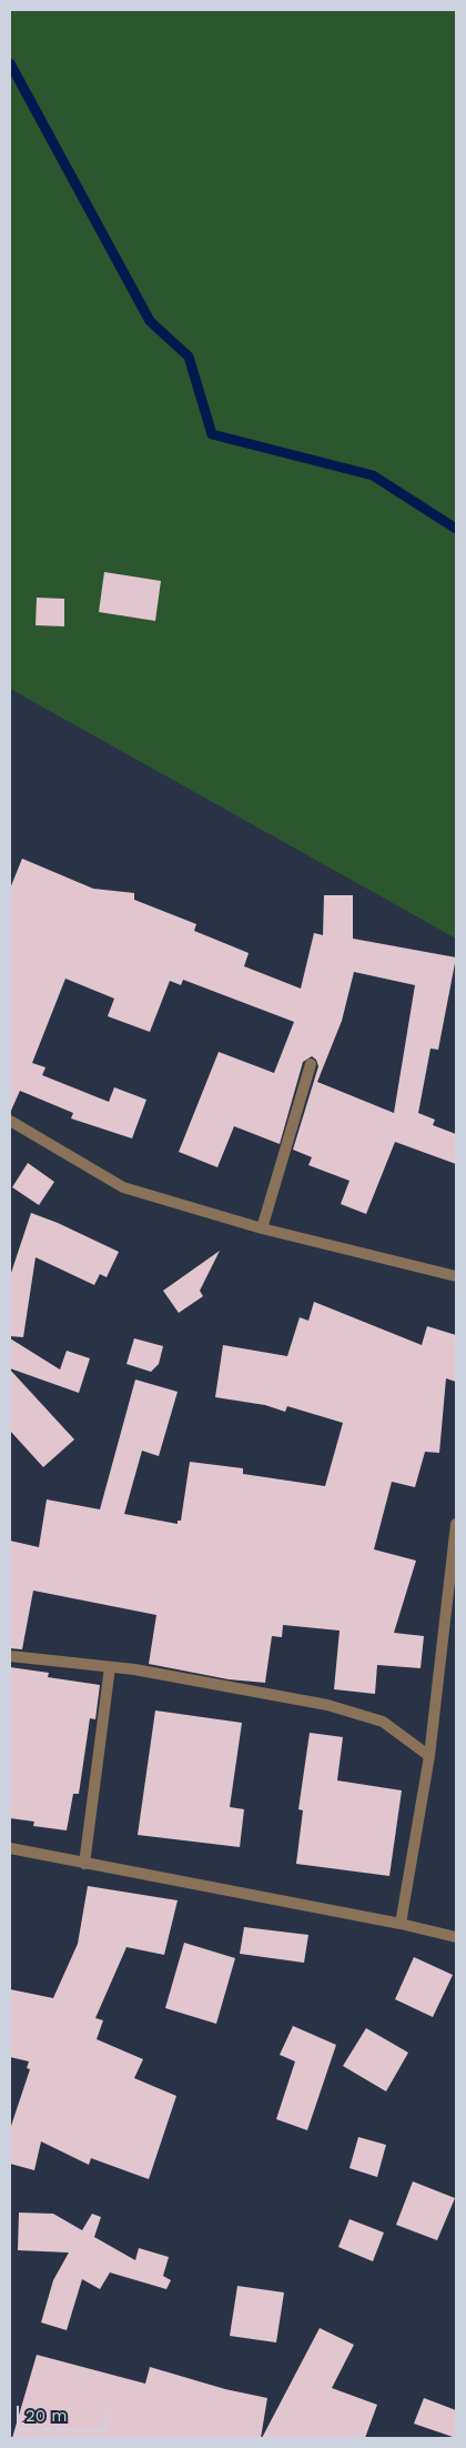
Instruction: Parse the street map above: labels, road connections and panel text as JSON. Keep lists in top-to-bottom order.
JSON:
{
  "scale_bar": "20 m"
}
